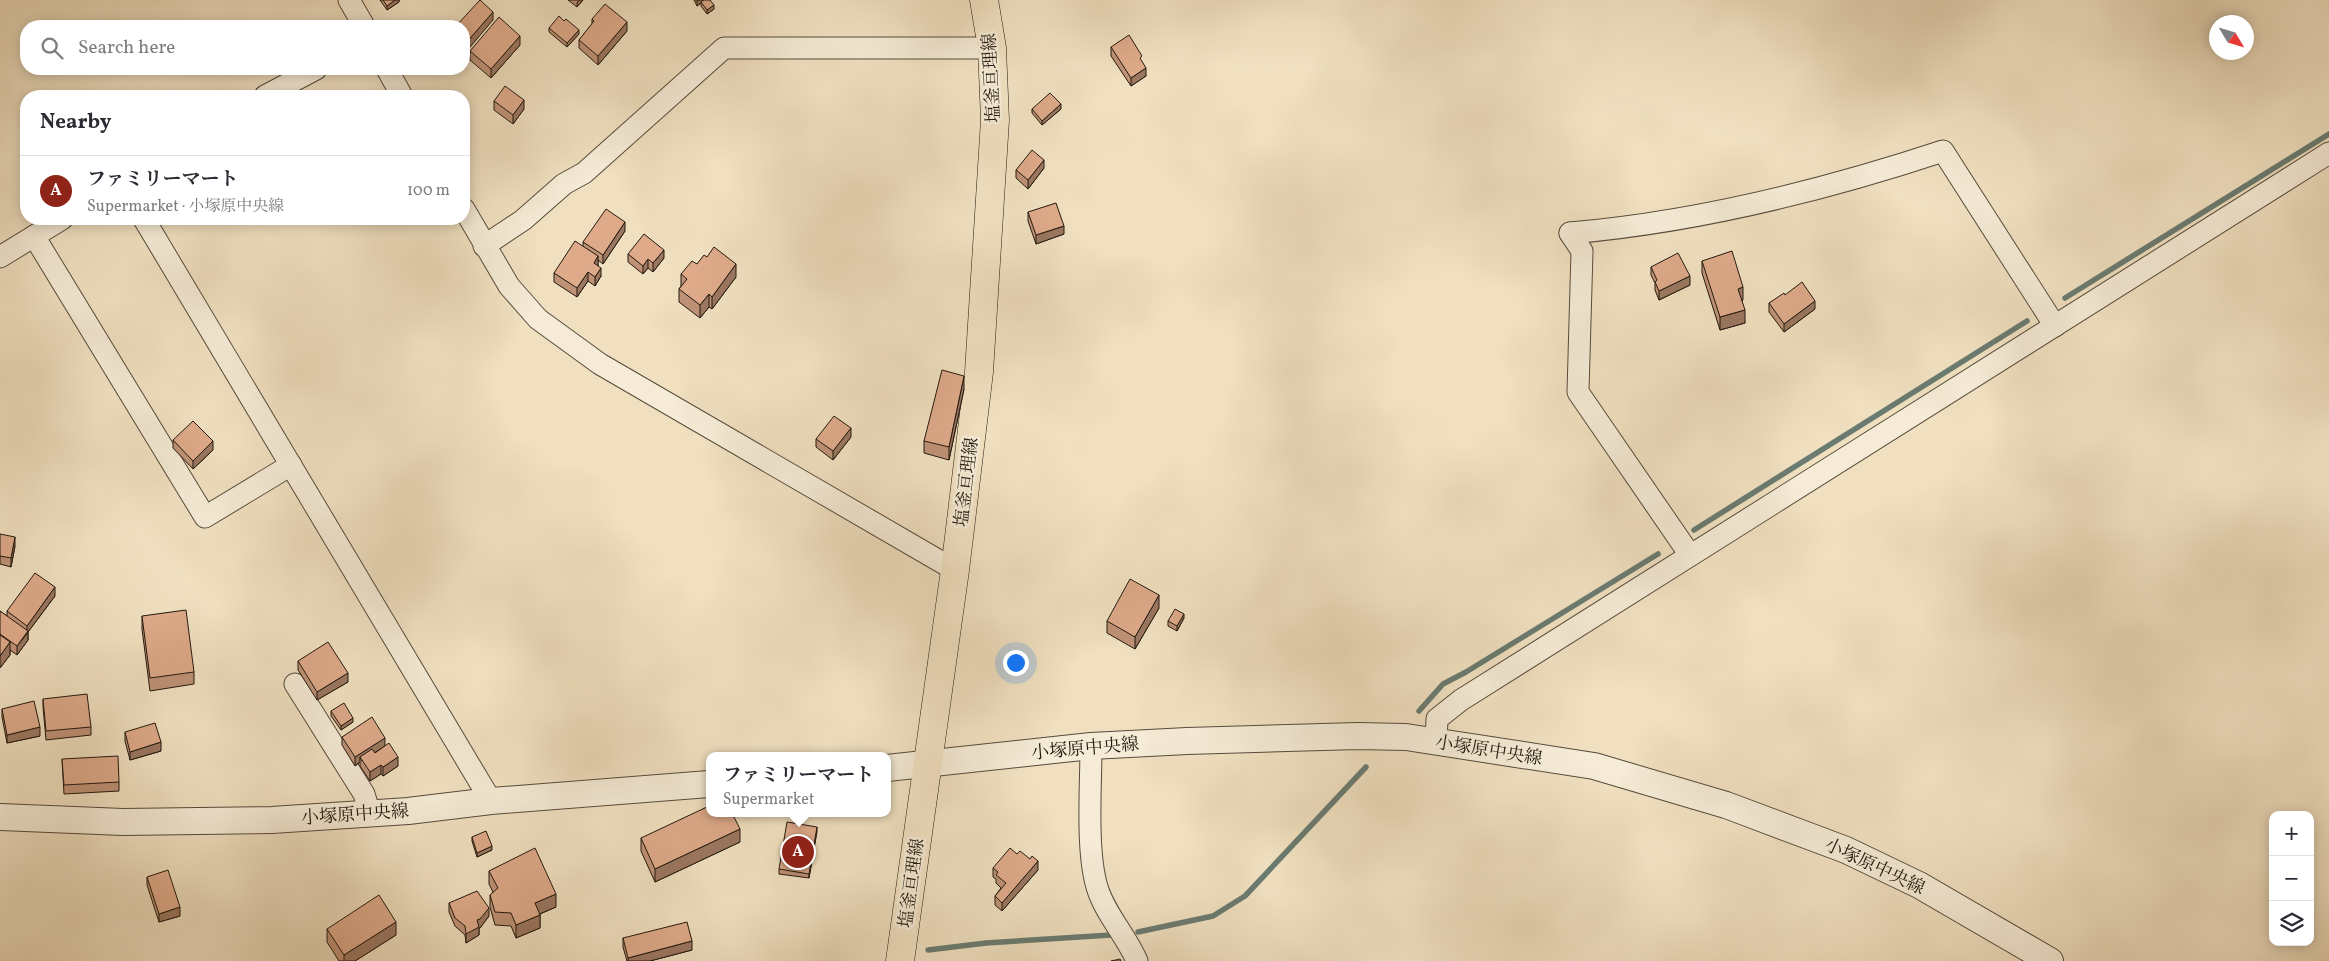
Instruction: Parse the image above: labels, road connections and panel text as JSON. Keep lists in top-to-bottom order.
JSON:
{
  "streets": {
    "main road": ["塩釜亘理線"],
    "street": ["小塚原中央線"]
  },
  "crossings": [
    ["塩釜亘理線", "小塚原中央線"]
  ],
  "north": "bottom right",
  "page": {
    "search": "Search here",
    "heading": "Nearby",
    "list": [
      {
        "mark": "A",
        "name": "ファミリーマート",
        "note": "Supermarket · 小塚原中央線",
        "value": "100 m"
      }
    ],
    "popup": ["ファミリーマート", "Supermarket"],
    "map_buttons": ["+", "−"],
    "pins": "A"
  }
}
